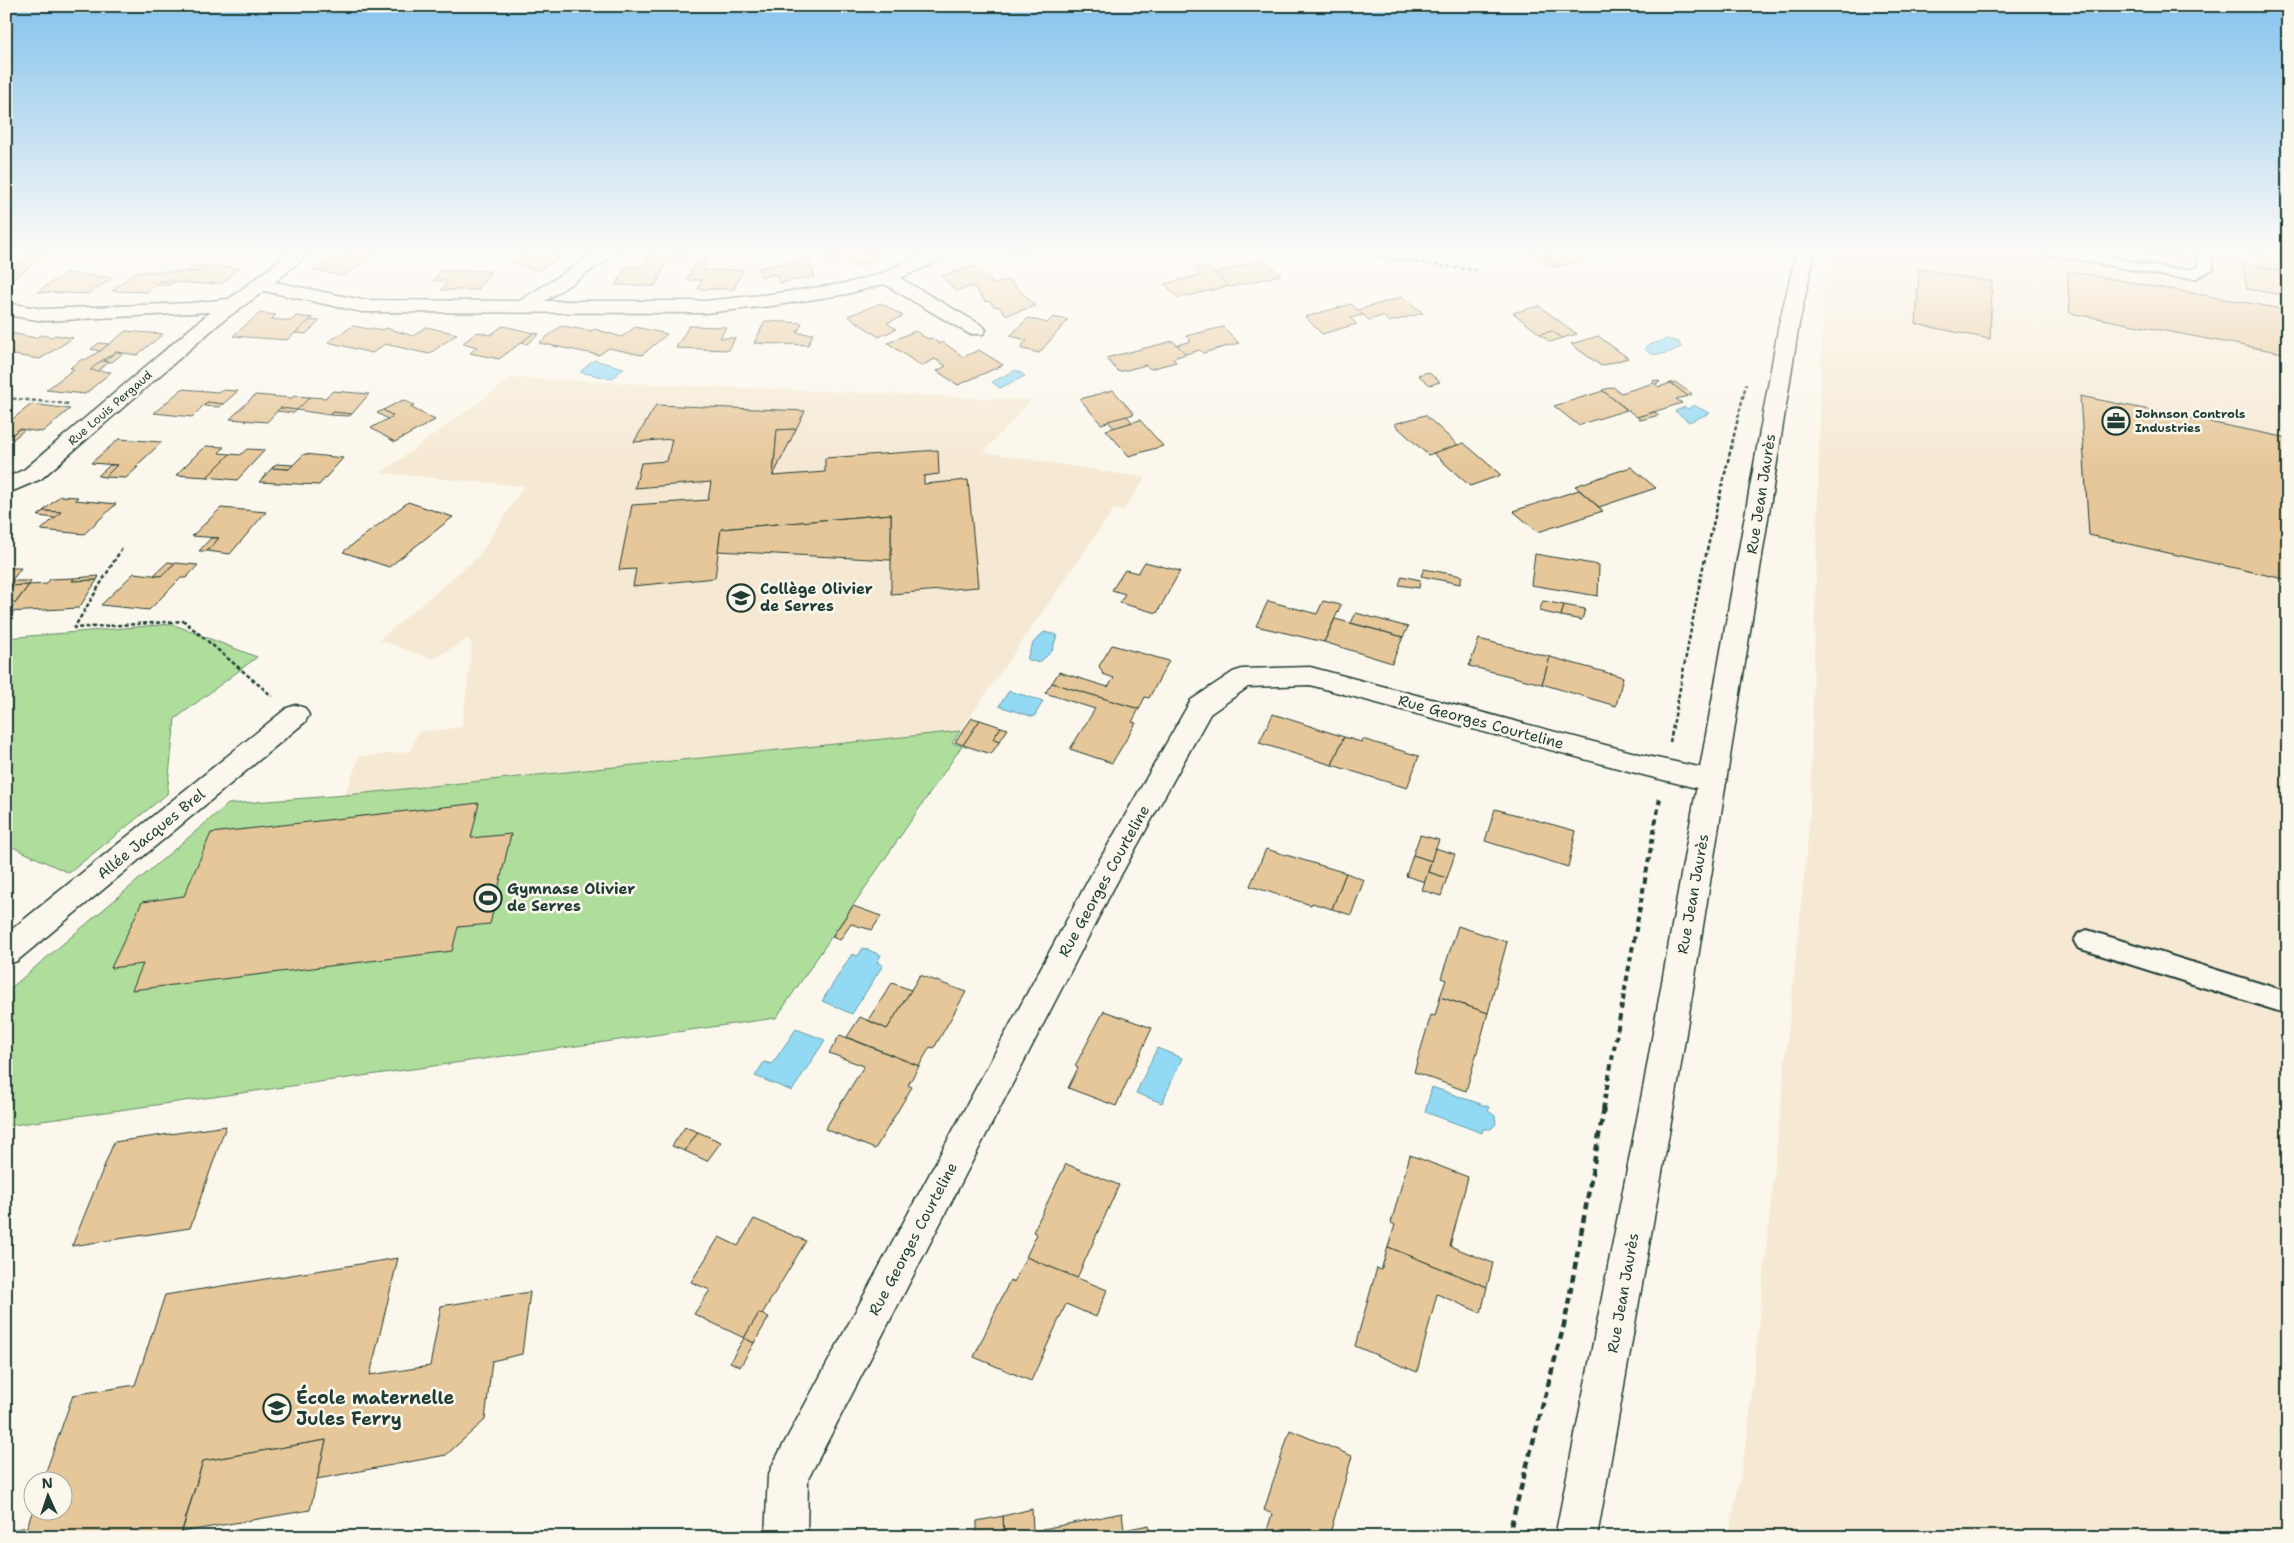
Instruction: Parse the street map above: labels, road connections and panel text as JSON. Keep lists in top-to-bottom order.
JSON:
{
  "streets": {
    "street": [
      "Rue Louis Pergaud",
      "Rue Jean Jaurès",
      "Rue Georges Courteline",
      "Allée Jacques Brel"
    ]
  },
  "crossings": [
    ["Rue Jean Jaurès", "Rue Georges Courteline"]
  ],
  "places": {
    "office": ["Johnson Controls Industries"],
    "school or university": ["Collège Olivier de Serres", "École maternelle Jules Ferry"],
    "sports": ["Gymnase Olivier de Serres"]
  },
  "north": "top"
}
